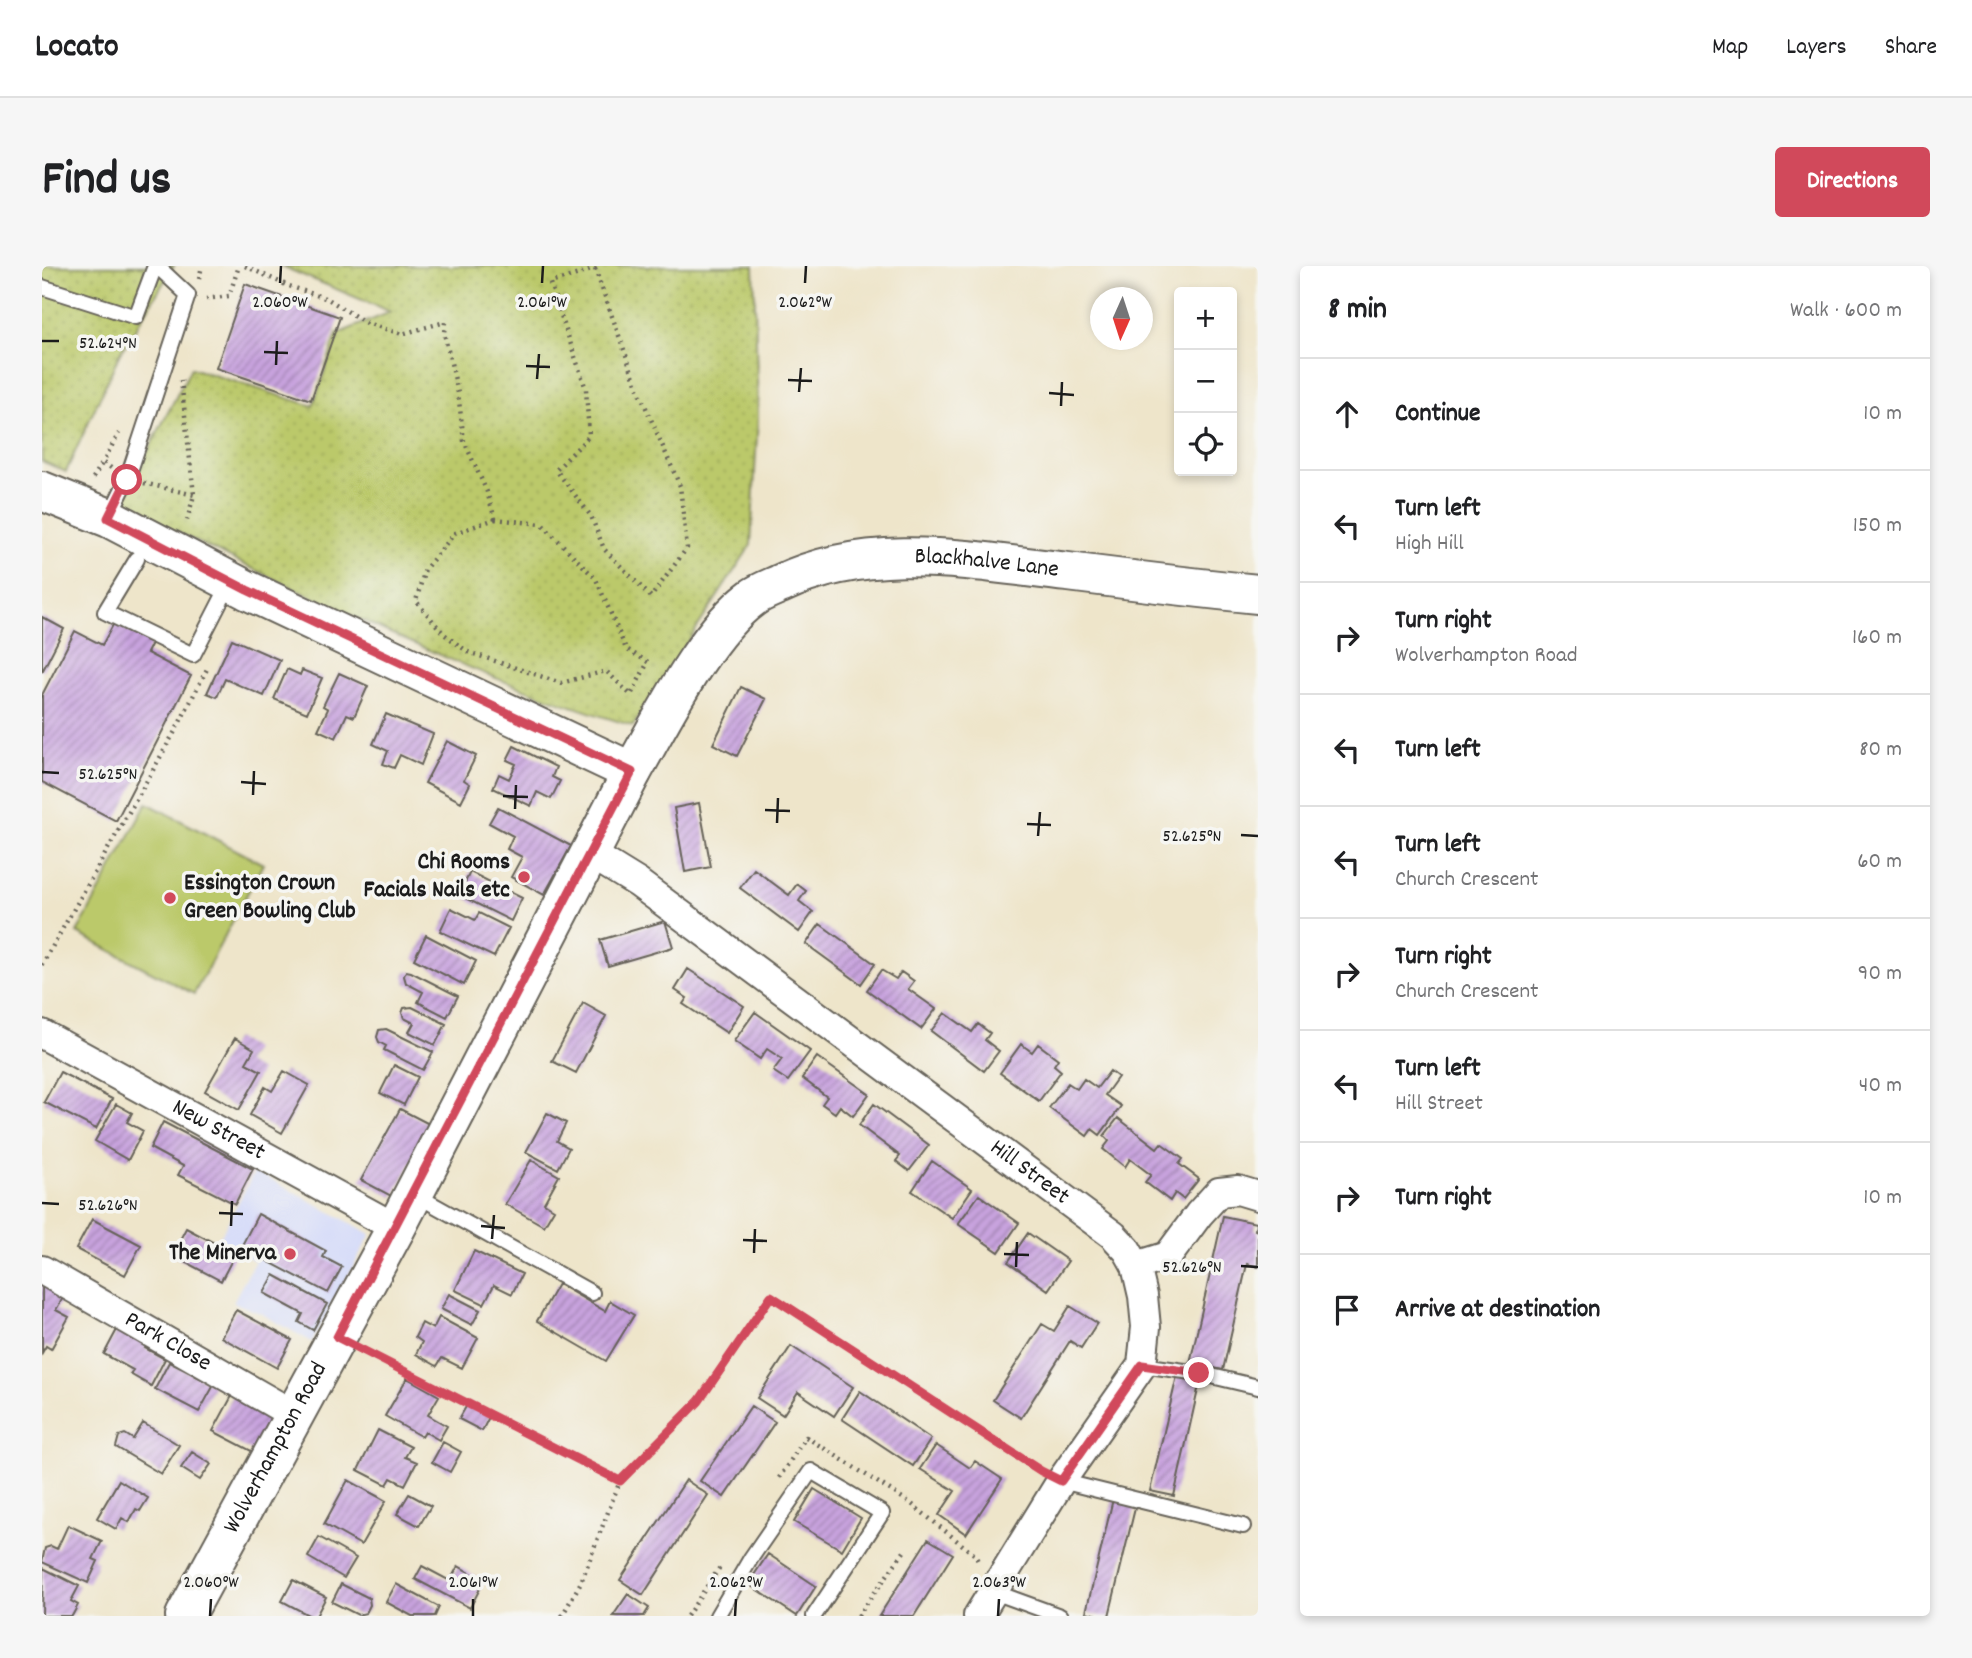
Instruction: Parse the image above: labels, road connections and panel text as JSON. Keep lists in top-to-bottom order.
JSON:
{
  "streets": {
    "main road": ["Blackhalve Lane", "Wolverhampton Road"],
    "street": ["New Street", "Hill Street", "Park Close"]
  },
  "crossings": [
    ["Blackhalve Lane", "Wolverhampton Road"],
    ["New Street", "Wolverhampton Road"],
    ["Hill Street", "Wolverhampton Road"],
    ["Park Close", "Wolverhampton Road"]
  ],
  "places": ["Chi Rooms Facials Nails etc", "Essington Crown Green Bowling Club", "The Minerva"],
  "north": "bottom",
  "page": {
    "header": "Locato",
    "nav": ["Map", "Layers", "Share"],
    "title": "Find us",
    "buttons": "Directions",
    "heading": ["8 min", "Walk · 600 m"],
    "map_buttons": ["+", "−"],
    "list": [
      ["Continue", "10 m"],
      ["Turn left", "High Hill", "150 m"],
      ["Turn right", "Wolverhampton Road", "160 m"],
      ["Turn left", "80 m"],
      ["Turn left", "Church Crescent", "60 m"],
      ["Turn right", "Church Crescent", "90 m"],
      ["Turn left", "Hill Street", "40 m"],
      ["Turn right", "10 m"],
      "Arrive at destination"
    ]
  },
  "coordinates": [
    "2.060°W",
    "2.061°W",
    "2.062°W",
    "52.624°N",
    "52.625°N",
    "52.626°N",
    "2.063°W"
  ]
}
